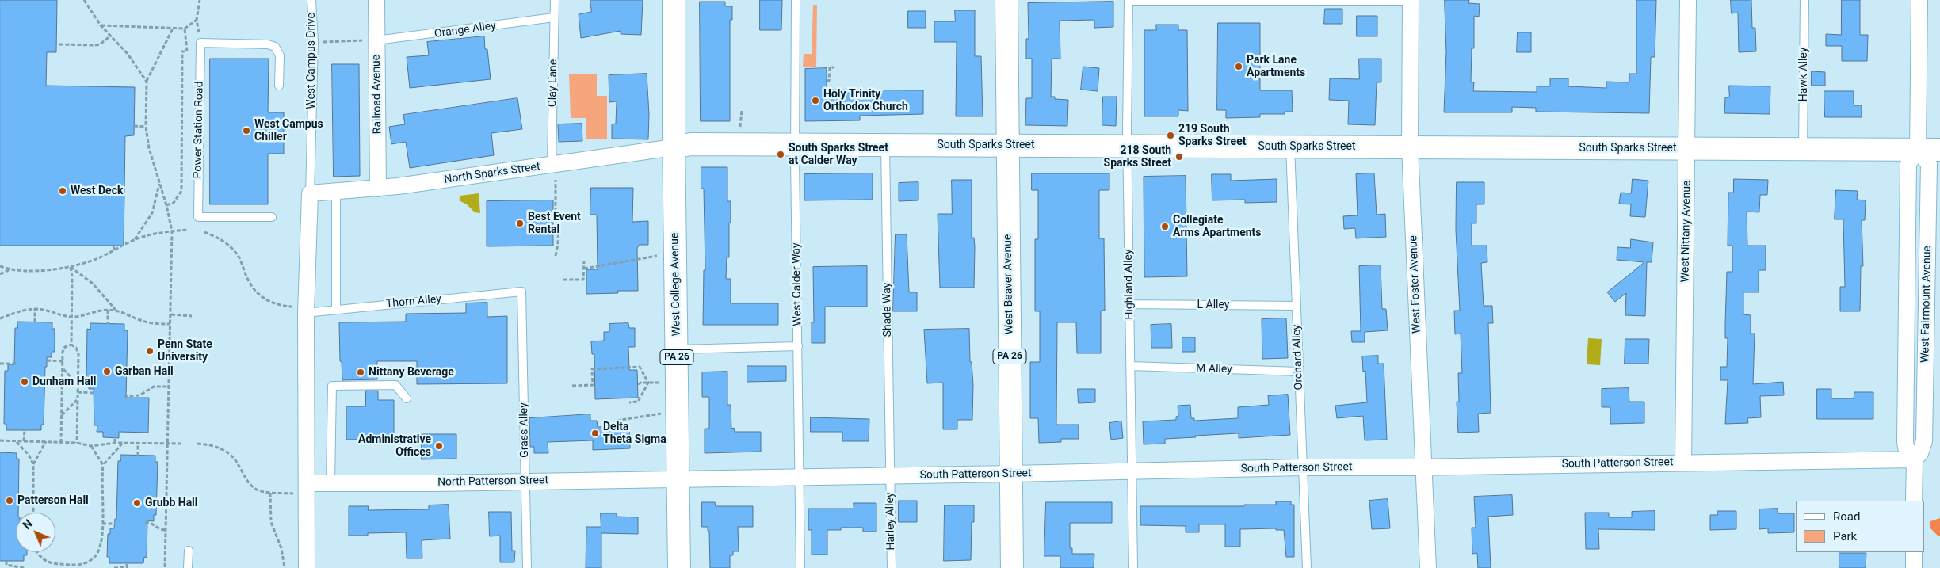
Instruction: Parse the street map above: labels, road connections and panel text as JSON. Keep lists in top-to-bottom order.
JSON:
{
  "streets": {
    "street": [
      "Railroad Avenue",
      "South Sparks Street",
      "North Sparks Street",
      "West Nittany Avenue",
      "West College Avenue",
      "West Beaver Avenue",
      "West Foster Avenue",
      "West Fairmount Avenue",
      "PA 26",
      "South Patterson Street",
      "North Patterson Street"
    ],
    "lane": [
      "Orange Alley",
      "West Campus Drive",
      "Hawk Alley",
      "Clay Lane",
      "Power Station Road",
      "West Calder Way",
      "Highland Alley",
      "Thorn Alley",
      "L Alley",
      "Shade Way",
      "Orchard Alley",
      "M Alley",
      "Grass Alley",
      "Harley Alley"
    ]
  },
  "crossings": [
    ["Orange Alley", "Clay Lane"],
    ["Orange Alley", "Railroad Avenue"],
    ["West Campus Drive", "North Sparks Street"],
    ["Hawk Alley", "South Sparks Street"],
    ["Clay Lane", "North Sparks Street"],
    ["Railroad Avenue", "North Sparks Street"],
    ["South Sparks Street", "North Sparks Street"],
    ["South Sparks Street", "West Nittany Avenue"],
    ["South Sparks Street", "West College Avenue"],
    ["South Sparks Street", "West Calder Way"],
    ["South Sparks Street", "West Beaver Avenue"],
    ["South Sparks Street", "Highland Alley"],
    ["South Sparks Street", "West Foster Avenue"],
    ["South Sparks Street", "West Fairmount Avenue"],
    ["South Sparks Street", "Shade Way"],
    ["South Sparks Street", "Orchard Alley"],
    ["North Sparks Street", "West College Avenue"],
    ["West Nittany Avenue", "South Patterson Street"],
    ["West College Avenue", "South Patterson Street"],
    ["West College Avenue", "North Patterson Street"],
    ["West Calder Way", "South Patterson Street"],
    ["West Beaver Avenue", "South Patterson Street"],
    ["Highland Alley", "L Alley"],
    ["Highland Alley", "M Alley"],
    ["Highland Alley", "South Patterson Street"],
    ["West Foster Avenue", "South Patterson Street"],
    ["Thorn Alley", "Grass Alley"],
    ["West Fairmount Avenue", "South Patterson Street"],
    ["L Alley", "Orchard Alley"],
    ["Shade Way", "South Patterson Street"],
    ["Shade Way", "Harley Alley"],
    ["Orchard Alley", "M Alley"],
    ["Orchard Alley", "South Patterson Street"],
    ["Grass Alley", "North Patterson Street"],
    ["South Patterson Street", "North Patterson Street"],
    ["South Patterson Street", "Harley Alley"]
  ],
  "places": [
    "Park Lane Apartments",
    "Holy Trinity Orthodox Church",
    "West Campus Chiller",
    "219 South Sparks Street",
    "South Sparks Street at Calder Way",
    "218 South Sparks Street",
    "West Deck",
    "Best Event Rental",
    "Collegiate Arms Apartments",
    "Penn State University",
    "Garban Hall",
    "Nittany Beverage",
    "Dunham Hall",
    "Delta Theta Sigma",
    "Administrative Offices",
    "Patterson Hall",
    "Grubb Hall"
  ],
  "legend": ["Road", "Park"],
  "north": "top left"
}
